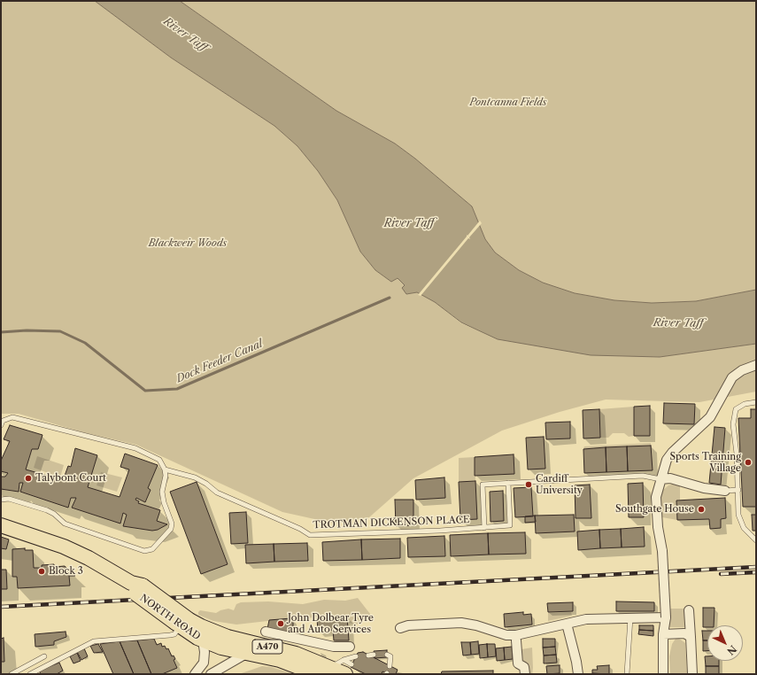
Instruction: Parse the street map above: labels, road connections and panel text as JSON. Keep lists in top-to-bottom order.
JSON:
{
  "streets": {
    "main road": ["NORTH ROAD", "A470"],
    "lane": ["TROTMAN DICKENSON PLACE"]
  },
  "water": ["River Taff", "Dock Feeder Canal"],
  "parks": ["Pontcanna Fields", "Blackweir Woods"],
  "places": [
    "Sports Training Village",
    "Talybont Court",
    "Cardiff University",
    "Southgate House",
    "Block 3",
    "John Dolbear Tyre and Auto Services"
  ],
  "north": "bottom right"
}
